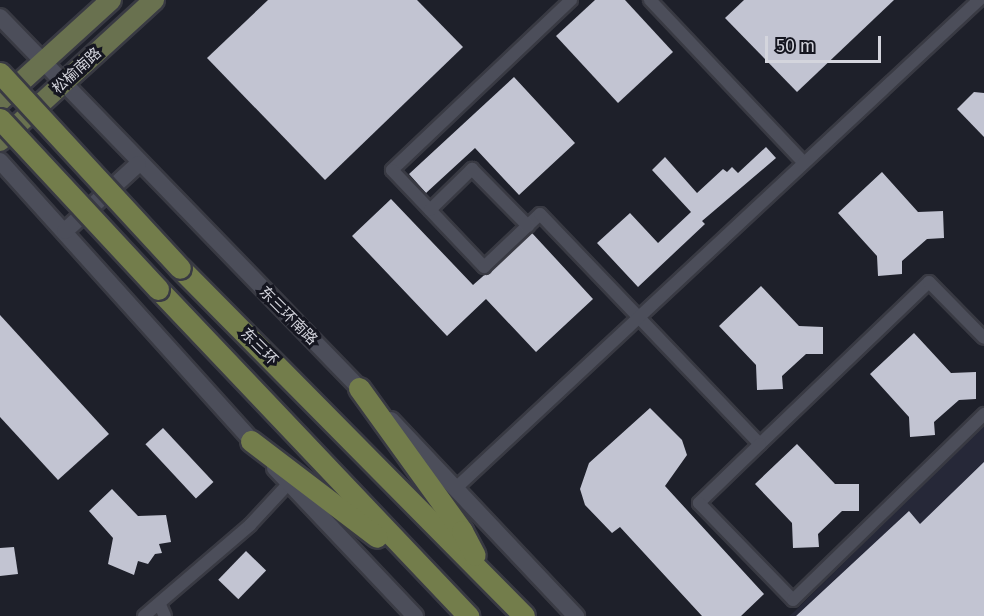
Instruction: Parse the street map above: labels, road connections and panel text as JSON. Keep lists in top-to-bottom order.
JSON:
{
  "streets": {
    "highway": ["东三环"],
    "main road": ["松榆南路"],
    "street": ["东三环南路"]
  },
  "crossings": [
    ["松榆南路", "东三环南路"]
  ],
  "scale_bar": "50 m"
}
